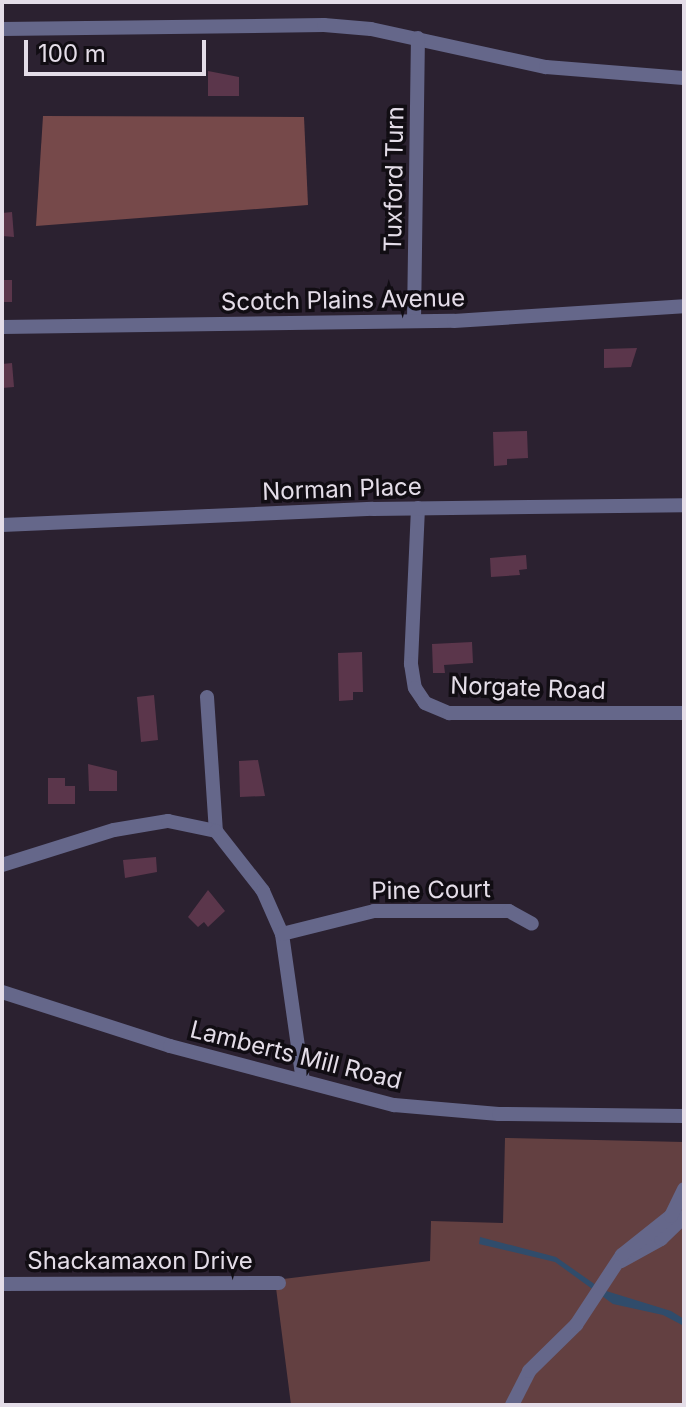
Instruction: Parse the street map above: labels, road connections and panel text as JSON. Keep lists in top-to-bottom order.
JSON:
{
  "streets": {
    "street": [
      "Tuxford Turn",
      "Scotch Plains Avenue",
      "Norman Place",
      "Norgate Road",
      "Pine Court",
      "Lamberts Mill Road",
      "Shackamaxon Drive"
    ]
  },
  "crossings": [
    ["Tuxford Turn", "Scotch Plains Avenue"],
    ["Norman Place", "Norgate Road"]
  ],
  "scale_bar": "100 m"
}
